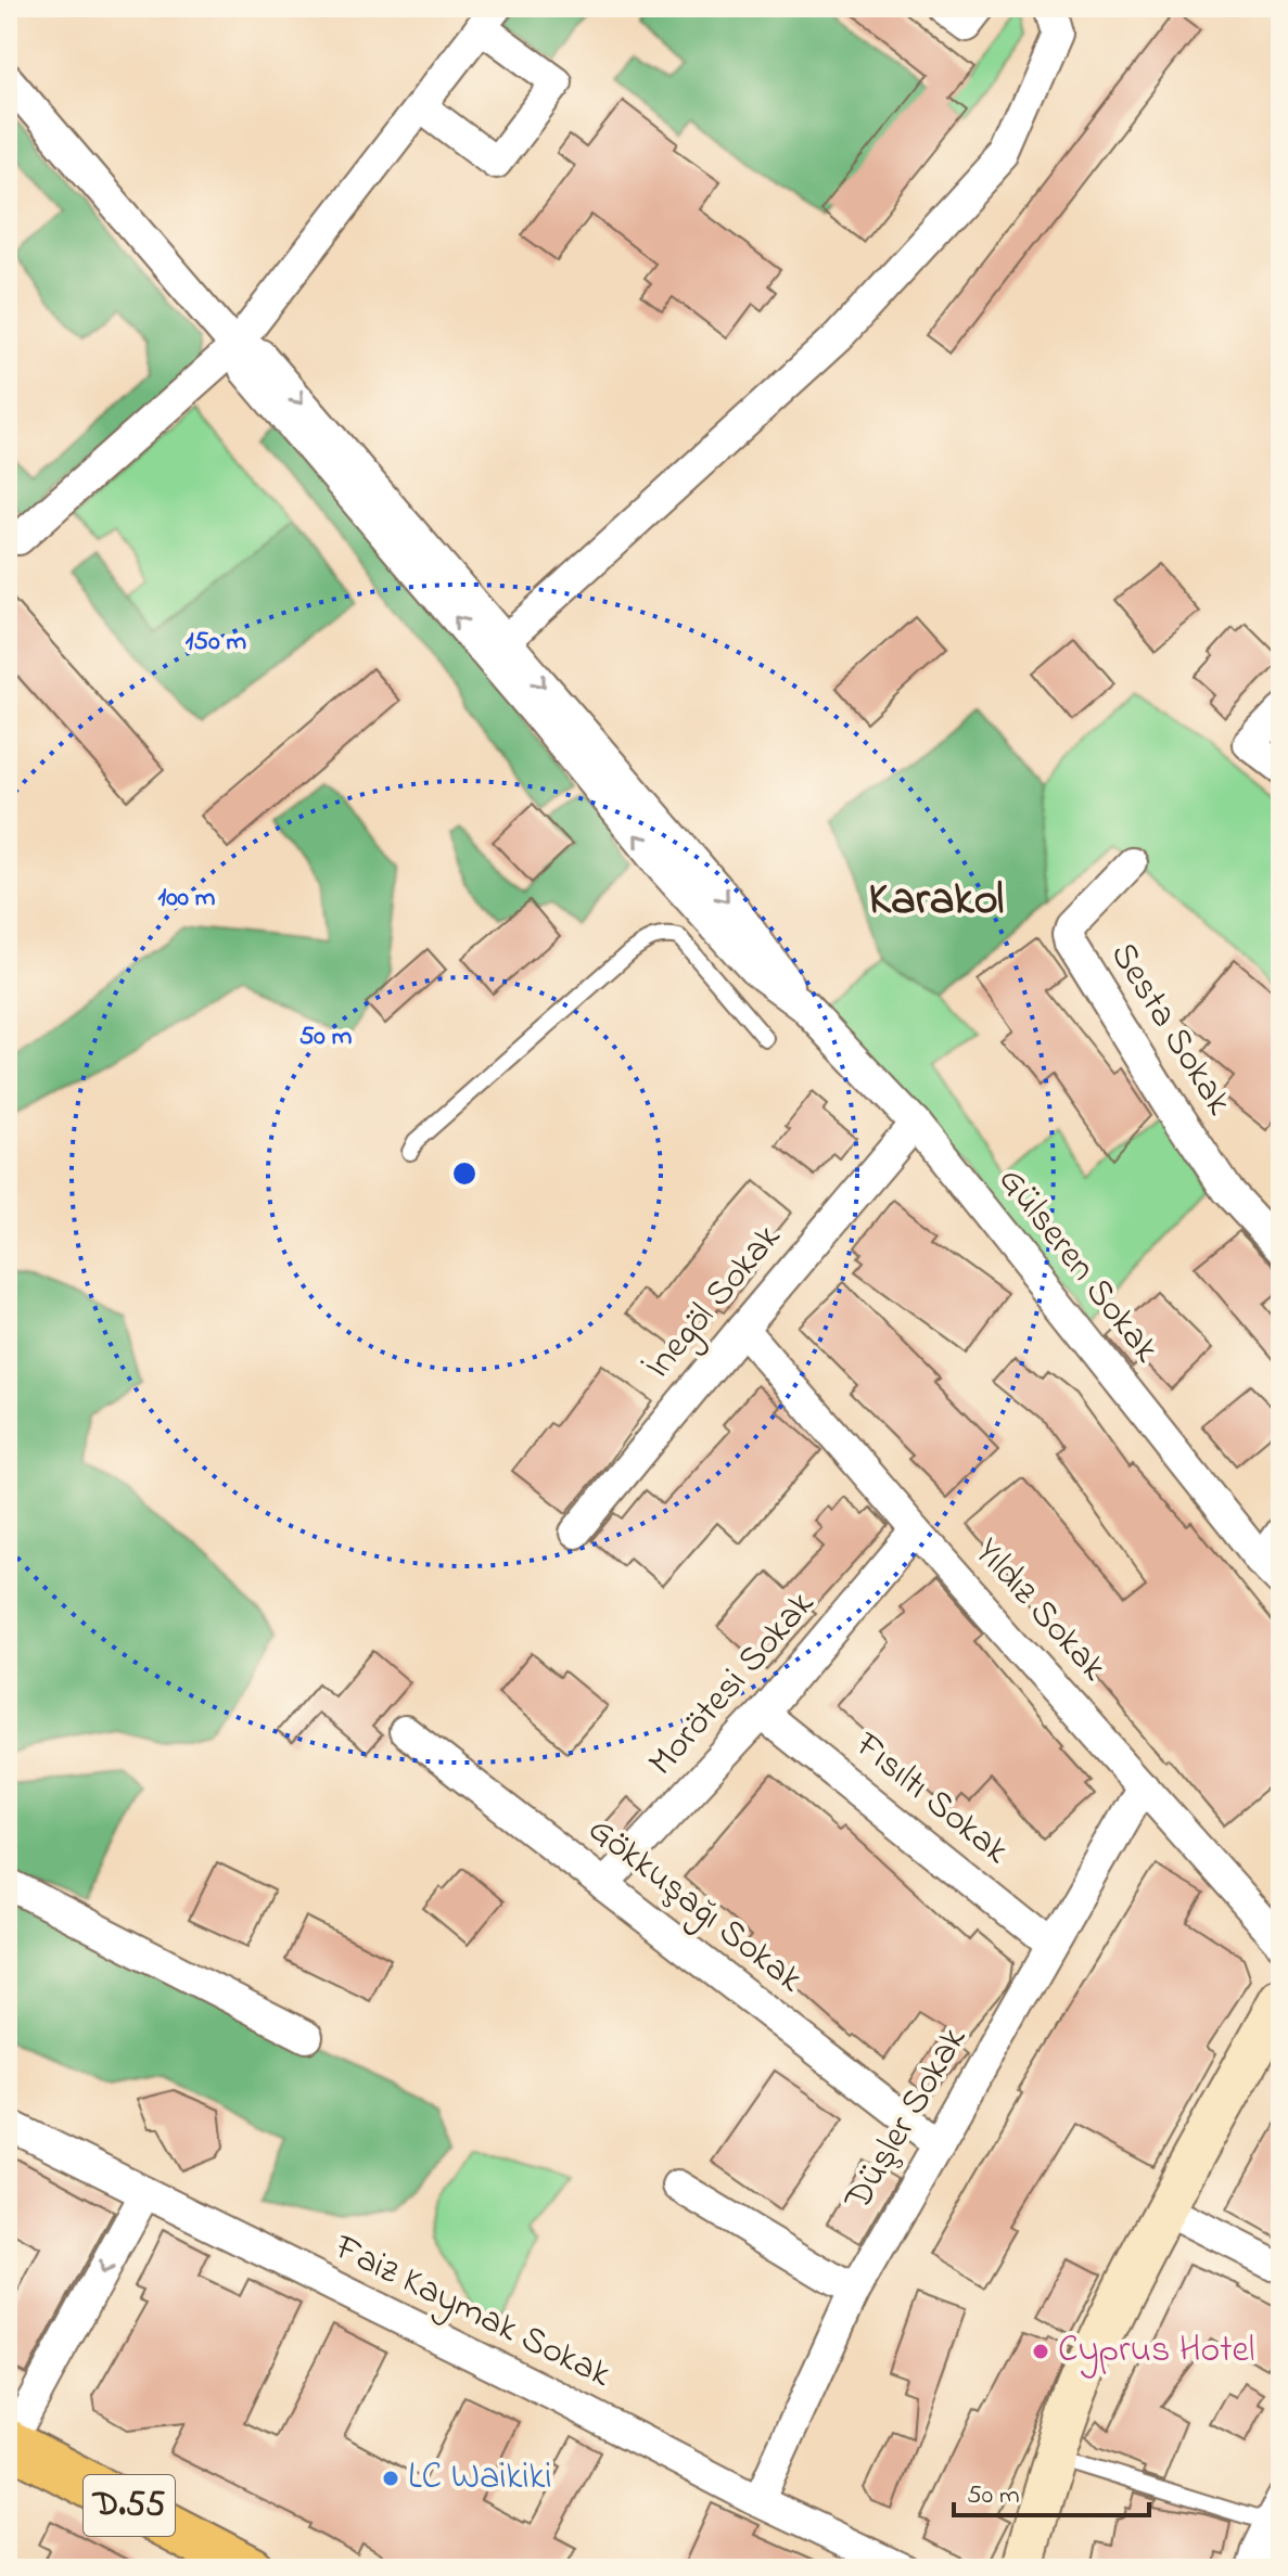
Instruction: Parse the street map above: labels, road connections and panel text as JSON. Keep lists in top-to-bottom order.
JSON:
{
  "streets": {
    "main road": ["D.55"],
    "street": [
      "Sesta Sokak",
      "Gülseren Sokak",
      "İnegöl Sokak",
      "Yıldız Sokak",
      "Morötesi Sokak",
      "Fısıltı Sokak",
      "Gökkuşağı Sokak",
      "Düşler Sokak",
      "Faiz Kaymak Sokak"
    ]
  },
  "crossings": [
    ["Gülseren Sokak", "İnegöl Sokak"],
    ["İnegöl Sokak", "Yıldız Sokak"],
    ["Yıldız Sokak", "Morötesi Sokak"],
    ["Yıldız Sokak", "Düşler Sokak"],
    ["Morötesi Sokak", "Fısıltı Sokak"],
    ["Morötesi Sokak", "Gökkuşağı Sokak"],
    ["Fısıltı Sokak", "Düşler Sokak"],
    ["Gökkuşağı Sokak", "Düşler Sokak"],
    ["Düşler Sokak", "Faiz Kaymak Sokak"]
  ],
  "districts": ["Karakol"],
  "places": ["Cyprus Hotel", "LC Waikiki"],
  "scale_bar": "50 m",
  "rings": ["150 m", "100 m", "50 m"]
}
